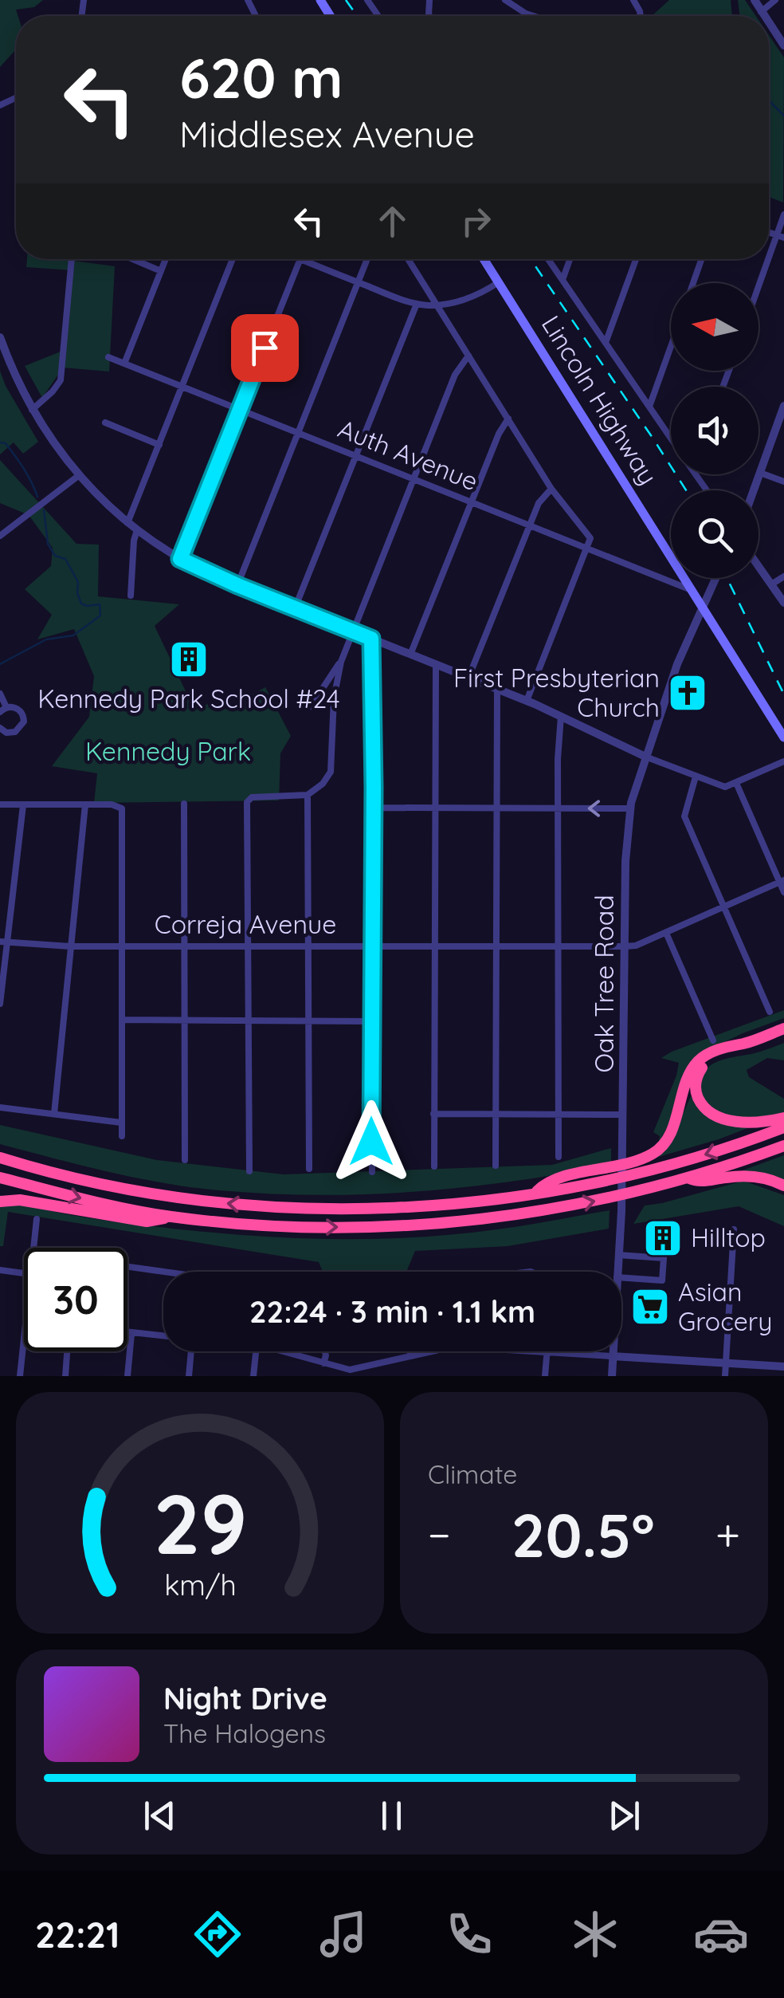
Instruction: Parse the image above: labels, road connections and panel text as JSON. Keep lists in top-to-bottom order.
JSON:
{
  "streets": {
    "main road": ["Lincoln Highway"],
    "street": ["Auth Avenue", "Correja Avenue", "Oak Tree Road"]
  },
  "crossings": [
    ["Lincoln Highway", "Auth Avenue"],
    ["Lincoln Highway", "Oak Tree Road"],
    ["Correja Avenue", "Oak Tree Road"]
  ],
  "parks": ["Kennedy Park"],
  "places": {
    "building": ["Kennedy Park School #24", "Hilltop"],
    "church": ["First Presbyterian Church"],
    "supermarket": ["Asian Grocery"]
  },
  "north": "left",
  "page": {
    "turn": ["620 m", "Middlesex Avenue"],
    "limit": "30",
    "trip": "22:24 · 3 min · 1.1 km",
    "tile": "Climate",
    "heat": ["−", "20.5°", "+"],
    "song": ["Night Drive", "The Halogens"],
    "tabs": "22:21",
    "gauge": ["29", "km/h"]
  }
}
